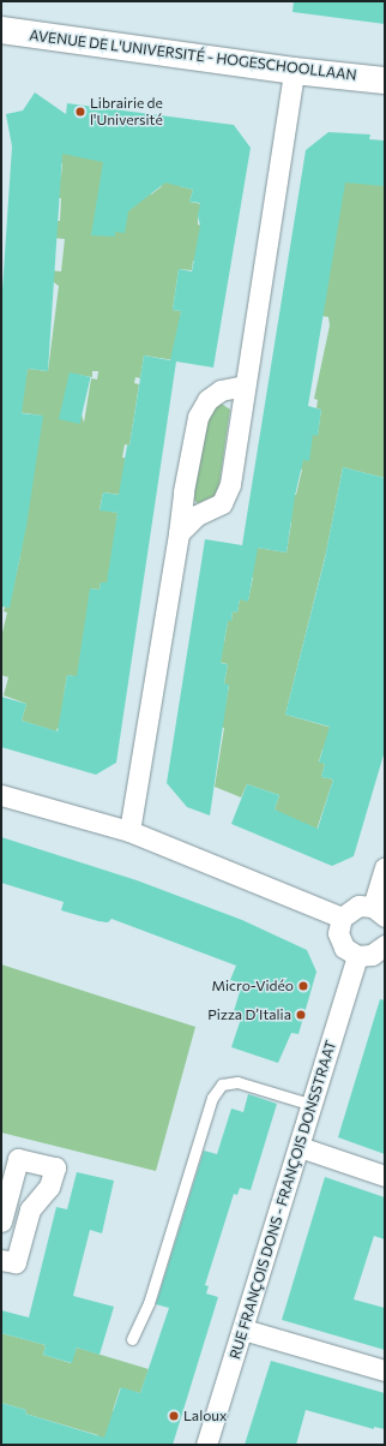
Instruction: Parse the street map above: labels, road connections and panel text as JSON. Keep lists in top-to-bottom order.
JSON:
{
  "streets": {
    "street": ["AVENUE DE L'UNIVERSITÉ - HOGESCHOOLLAAN", "RUE FRANÇOIS DONS - FRANÇOIS DONSSTRAAT"]
  },
  "places": [
    "Librairie de l'Université",
    "Micro-Vidéo",
    "Pizza D’Italia",
    "Laloux"
  ]
}
